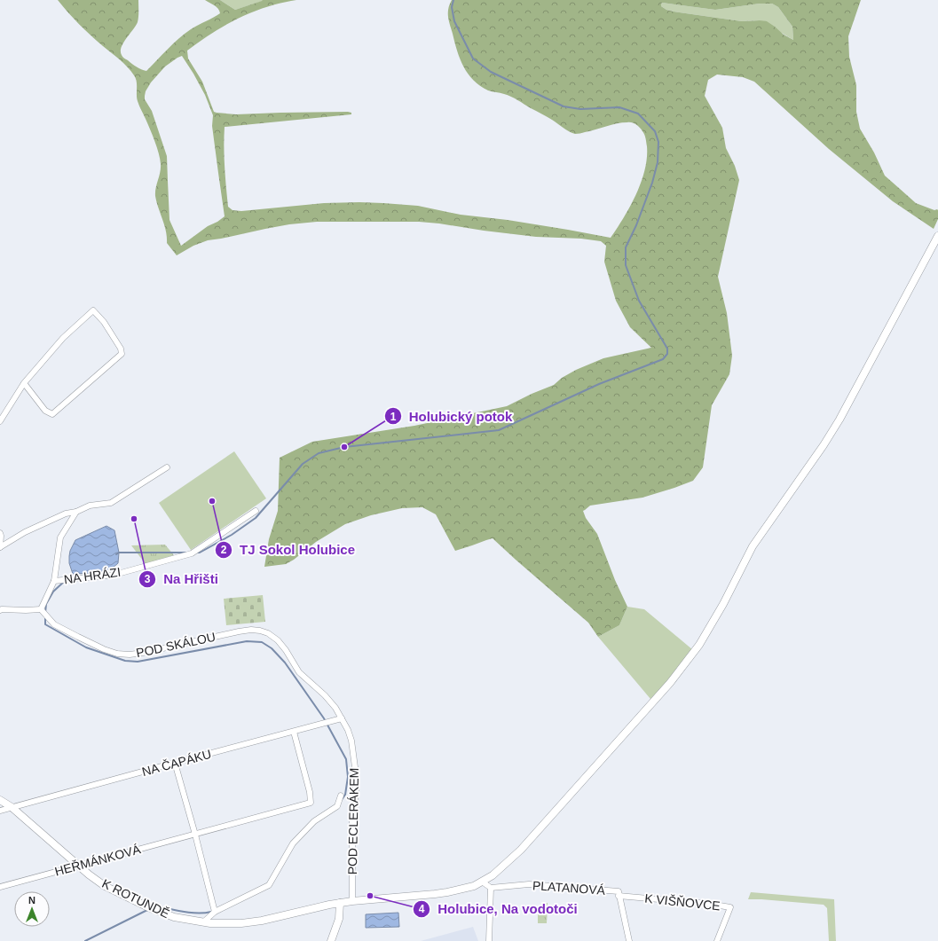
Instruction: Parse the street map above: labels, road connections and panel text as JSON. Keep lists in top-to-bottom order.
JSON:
{
  "streets": {
    "street": [
      "NA HRÁZI",
      "POD SKÁLOU",
      "NA ČAPÁKU",
      "POD ECLERÁKEM",
      "HEŘMÁNKOVÁ",
      "PLATANOVÁ",
      "K ROTUNDĚ",
      "K VIŠŇOVCE"
    ]
  },
  "crossings": [
    ["NA HRÁZI", "POD SKÁLOU"],
    ["POD SKÁLOU", "POD ECLERÁKEM"],
    ["NA ČAPÁKU", "POD ECLERÁKEM"],
    ["NA ČAPÁKU", "HEŘMÁNKOVÁ"],
    ["NA ČAPÁKU", "K ROTUNDĚ"],
    ["POD ECLERÁKEM", "K ROTUNDĚ"],
    ["HEŘMÁNKOVÁ", "K ROTUNDĚ"],
    ["PLATANOVÁ", "K VIŠŇOVCE"]
  ],
  "places": [
    "Holubický potok",
    "TJ Sokol Holubice",
    "Na Hřišti",
    "Holubice, Na vodotoči"
  ],
  "north": "top"
}
